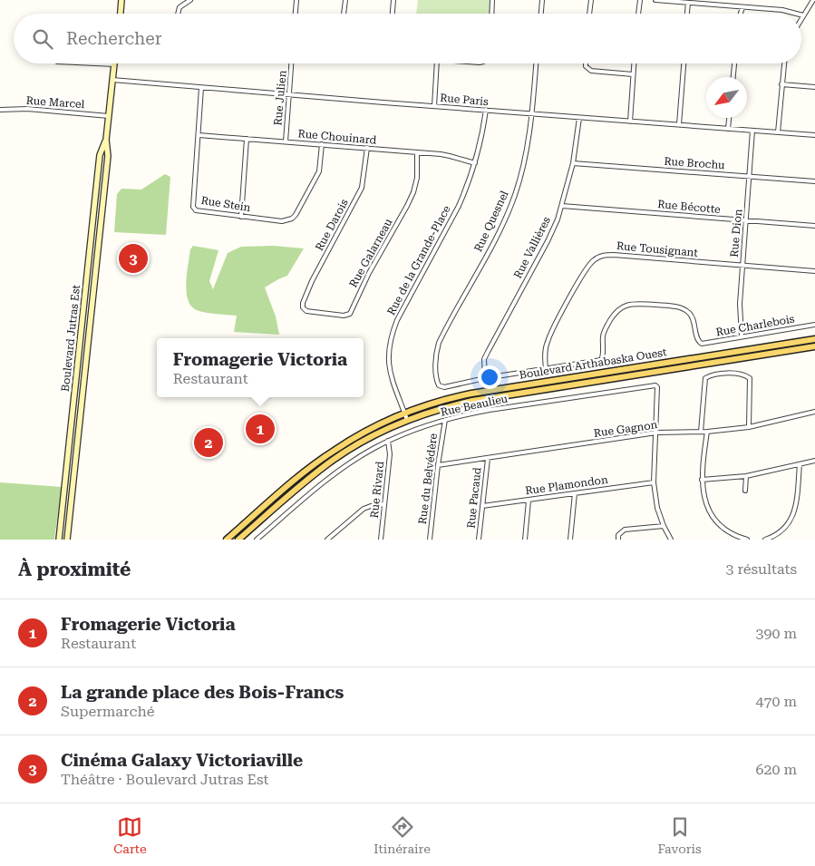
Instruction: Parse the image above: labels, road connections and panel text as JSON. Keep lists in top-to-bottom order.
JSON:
{
  "streets": {
    "main road": ["Boulevard Jutras Est", "Boulevard Arthabaska Ouest"],
    "street": [
      "Rue Julien",
      "Rue Paris",
      "Rue Marcel",
      "Rue Chouinard",
      "Rue Brochu",
      "Rue Stein",
      "Rue Bécotte",
      "Rue Quesnel",
      "Rue Darois",
      "Rue Dion",
      "Rue Vallières",
      "Rue Tousignant",
      "Rue Galarneau",
      "Rue de la Grande-Place",
      "Rue Charlebois",
      "Rue Beaulieu",
      "Rue Gagnon",
      "Rue du Belvédère",
      "Rue Plamondon",
      "Rue Rivard",
      "Rue Pacaud"
    ]
  },
  "crossings": [
    ["Rue Julien", "Rue Paris"],
    ["Rue Julien", "Rue Chouinard"],
    ["Rue Paris", "Rue Stein"],
    ["Rue Paris", "Rue Quesnel"],
    ["Rue Paris", "Rue Dion"],
    ["Rue Paris", "Rue Vallières"],
    ["Rue Paris", "Rue de la Grande-Place"],
    ["Rue Paris", "Boulevard Jutras Est"],
    ["Rue Marcel", "Boulevard Jutras Est"],
    ["Rue Chouinard", "Rue Stein"],
    ["Rue Chouinard", "Rue Darois"],
    ["Rue Chouinard", "Rue Galarneau"],
    ["Rue Chouinard", "Rue de la Grande-Place"],
    ["Rue Brochu", "Rue Dion"],
    ["Rue Brochu", "Rue Vallières"],
    ["Rue Bécotte", "Rue Dion"],
    ["Rue Bécotte", "Rue Vallières"],
    ["Rue Quesnel", "Rue Vallières"],
    ["Rue Darois", "Rue Galarneau"],
    ["Rue Dion", "Rue Tousignant"],
    ["Rue Dion", "Rue Charlebois"],
    ["Rue Tousignant", "Rue Charlebois"],
    ["Rue de la Grande-Place", "Boulevard Arthabaska Ouest"],
    ["Rue Beaulieu", "Rue Gagnon"],
    ["Rue Beaulieu", "Rue du Belvédère"],
    ["Rue Beaulieu", "Rue Rivard"],
    ["Rue Gagnon", "Rue du Belvédère"],
    ["Rue Gagnon", "Rue Pacaud"],
    ["Rue Plamondon", "Rue Pacaud"]
  ],
  "north": "bottom left",
  "page": {
    "search": "Rechercher",
    "pins": ["3", "1", "2"],
    "popup": ["Fromagerie Victoria", "Restaurant"],
    "heading": ["À proximité", "3 résultats"],
    "list": [
      {
        "mark": "1",
        "name": "Fromagerie Victoria",
        "note": "Restaurant",
        "value": "390 m"
      },
      {
        "mark": "2",
        "name": "La grande place des Bois-Francs",
        "note": "Supermarché",
        "value": "470 m"
      },
      {
        "mark": "3",
        "name": "Cinéma Galaxy Victoriaville",
        "note": "Théâtre · Boulevard Jutras Est",
        "value": "620 m"
      }
    ],
    "nav": ["Carte", "Itinéraire", "Favoris"]
  }
}
